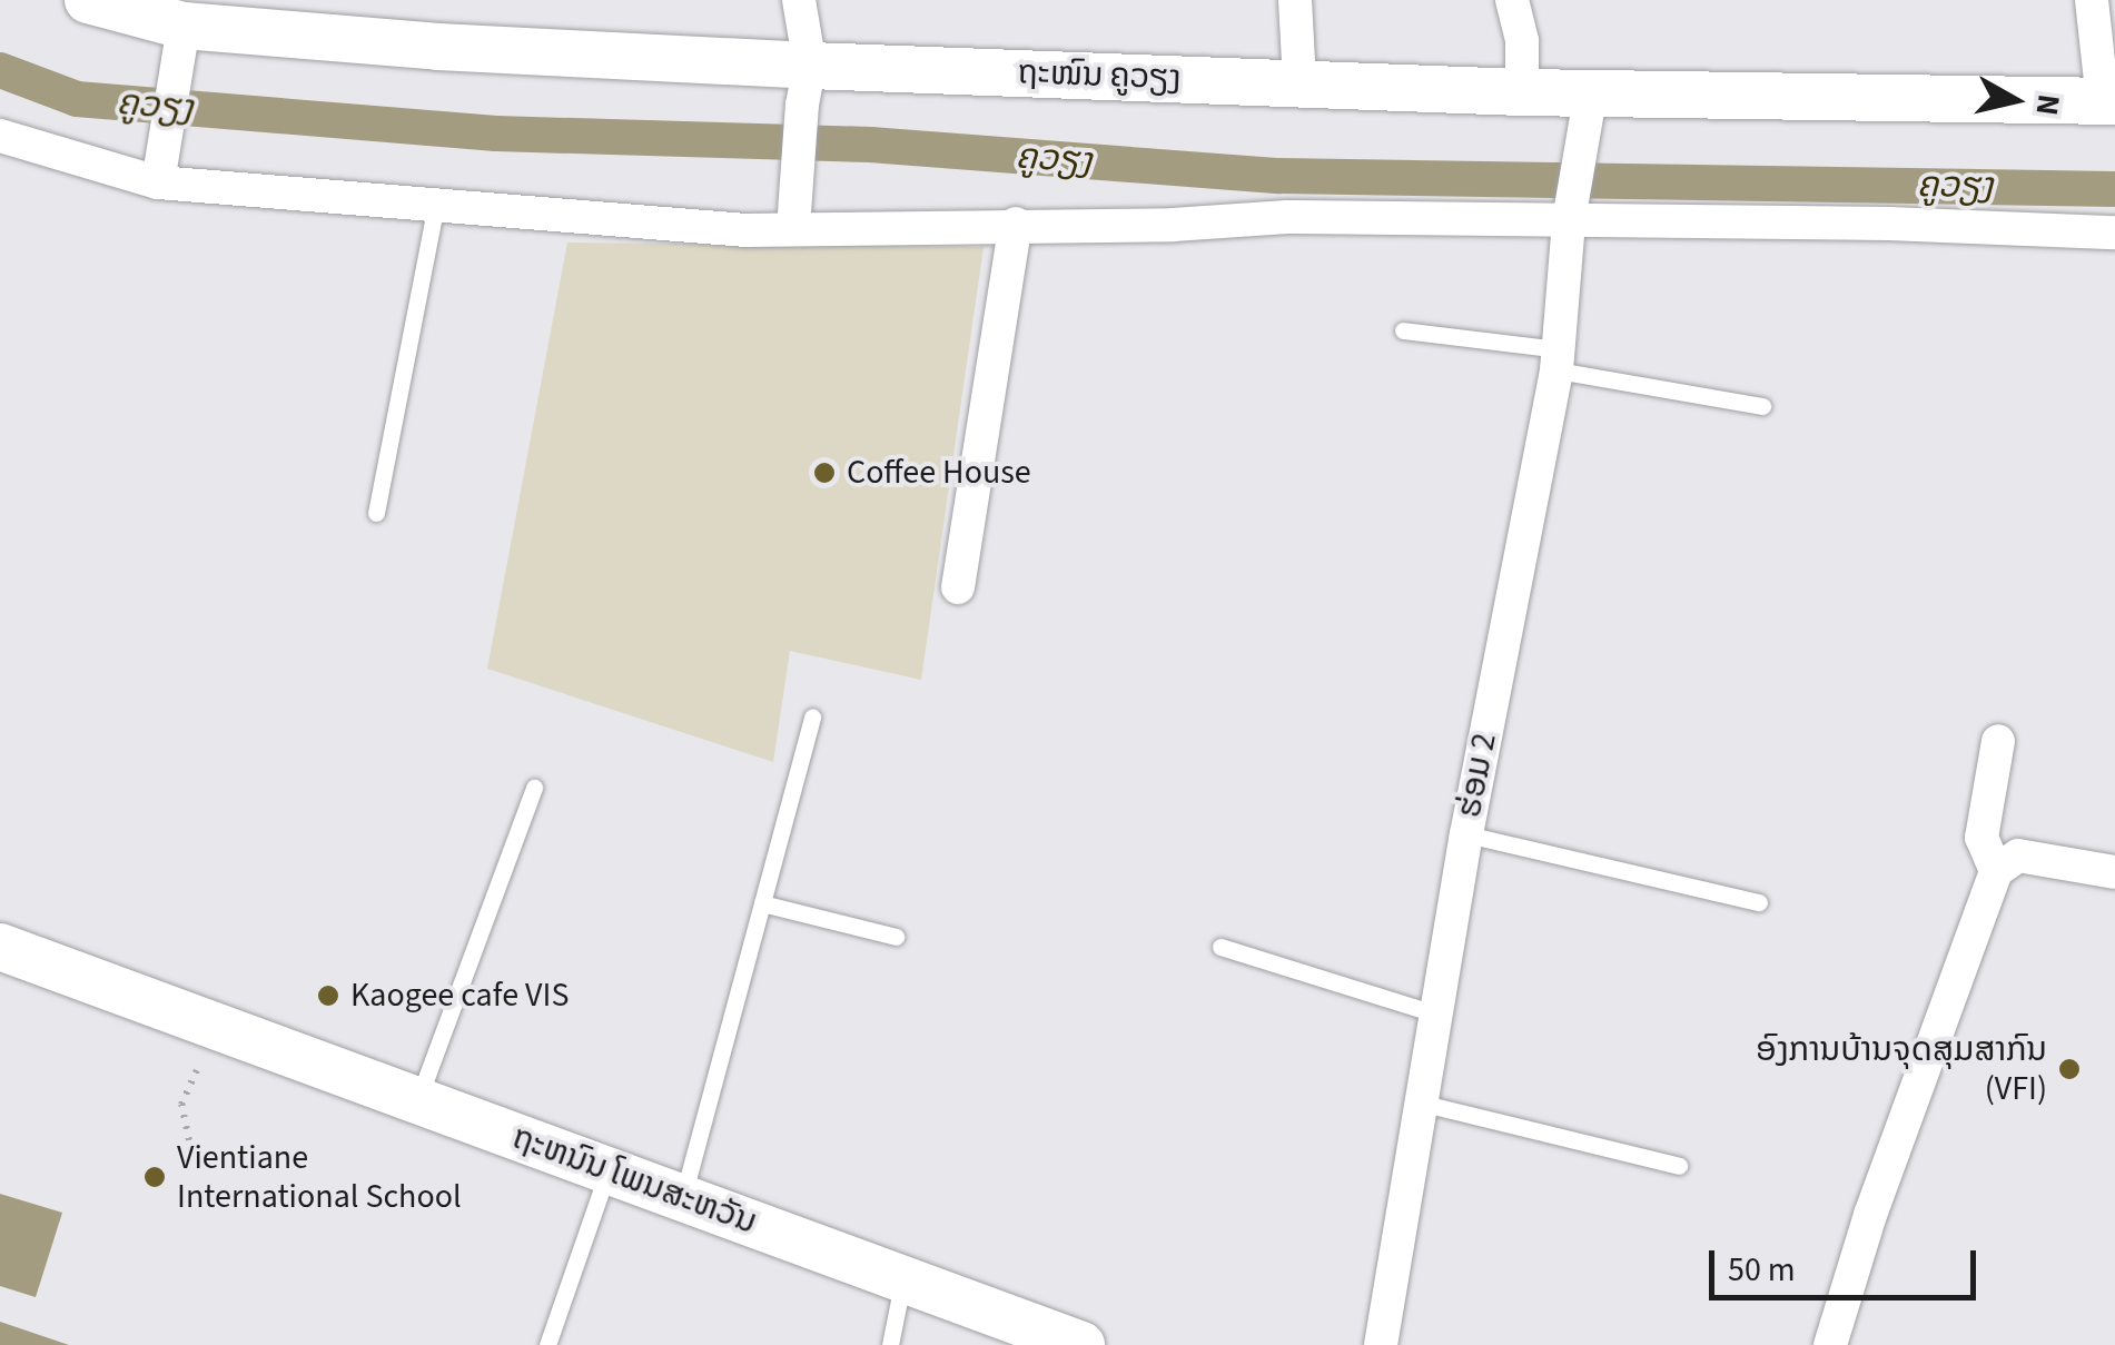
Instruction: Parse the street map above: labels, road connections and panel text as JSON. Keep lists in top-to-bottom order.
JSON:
{
  "streets": {
    "street": ["ຖະໜົນ ຄູວຽງ", "ຮ່ອມ 2", "ຖະຫນົນ ໂພນສະຫວັນ"]
  },
  "crossings": [
    ["ຖະໜົນ ຄູວຽງ", "ຮ່ອມ 2"]
  ],
  "water": ["ຄູວຽງ"],
  "places": [
    "Coffee House",
    "Kaogee cafe VIS",
    "ອົງການບ້ານຈຸດສຸມສາກົນ (VFI)",
    "Vientiane International School"
  ],
  "scale_bar": "50 m",
  "north": "right"
}
